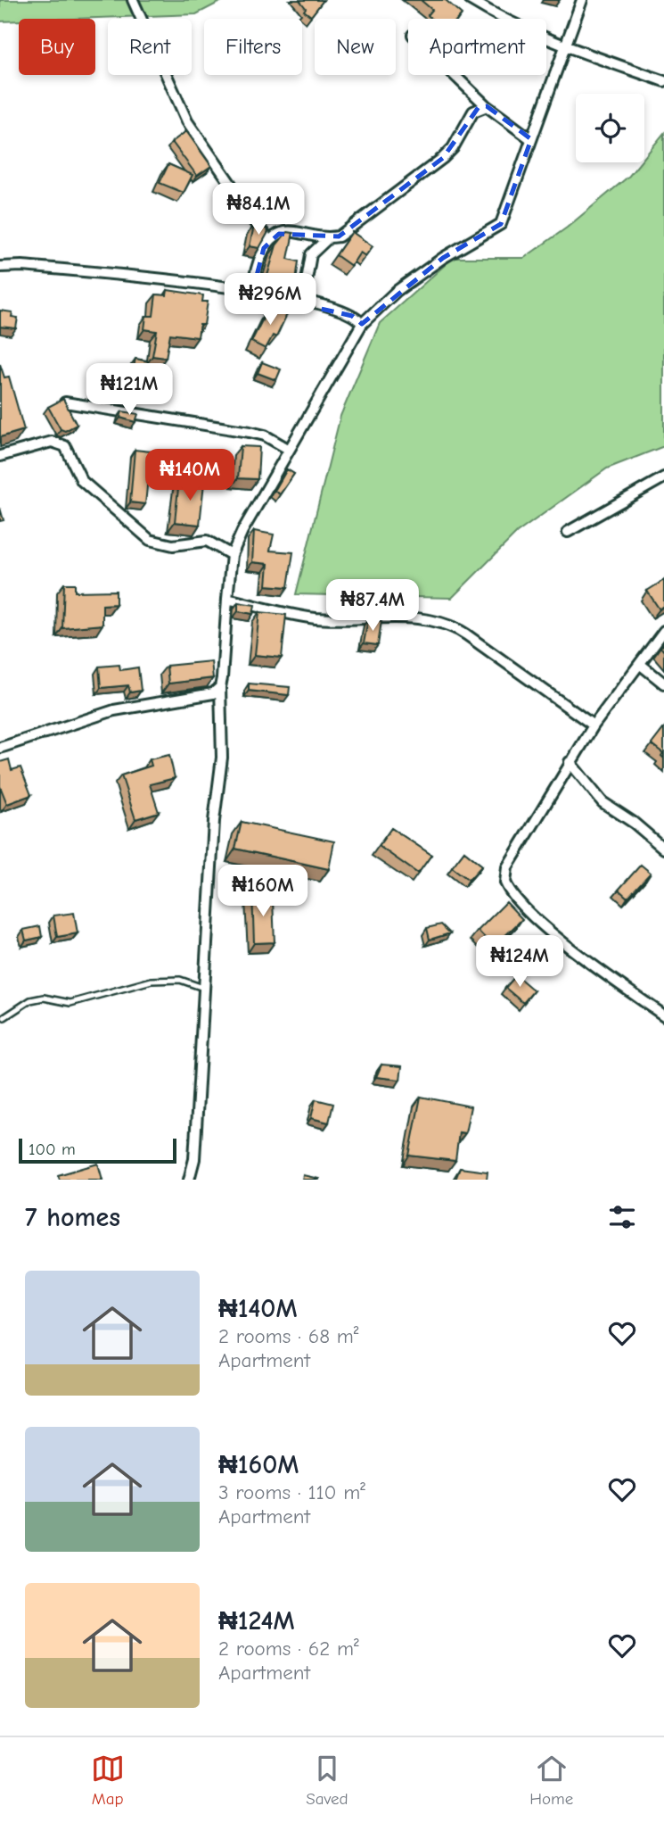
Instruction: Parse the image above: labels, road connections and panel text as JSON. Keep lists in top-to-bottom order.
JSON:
{
  "scale_bar": "100 m",
  "page": {
    "chip": [
      "Buy",
      "Rent",
      "Filters",
      "New",
      "Apartment"
    ],
    "price": [
      "₦84.1M",
      "₦296M",
      "₦121M",
      "₦140M",
      "₦87.4M",
      "₦160M",
      "₦124M"
    ],
    "scale": "100 m",
    "heading": "7 homes",
    "list": [
      {
        "name": "₦140M",
        "note": "2 rooms · 68 m² · Apartment"
      },
      {
        "name": "₦160M",
        "note": "3 rooms · 110 m² · Apartment"
      },
      {
        "name": "₦124M",
        "note": "2 rooms · 62 m² · Apartment"
      }
    ],
    "tabs": ["Map", "Saved", "Home"]
  }
}
